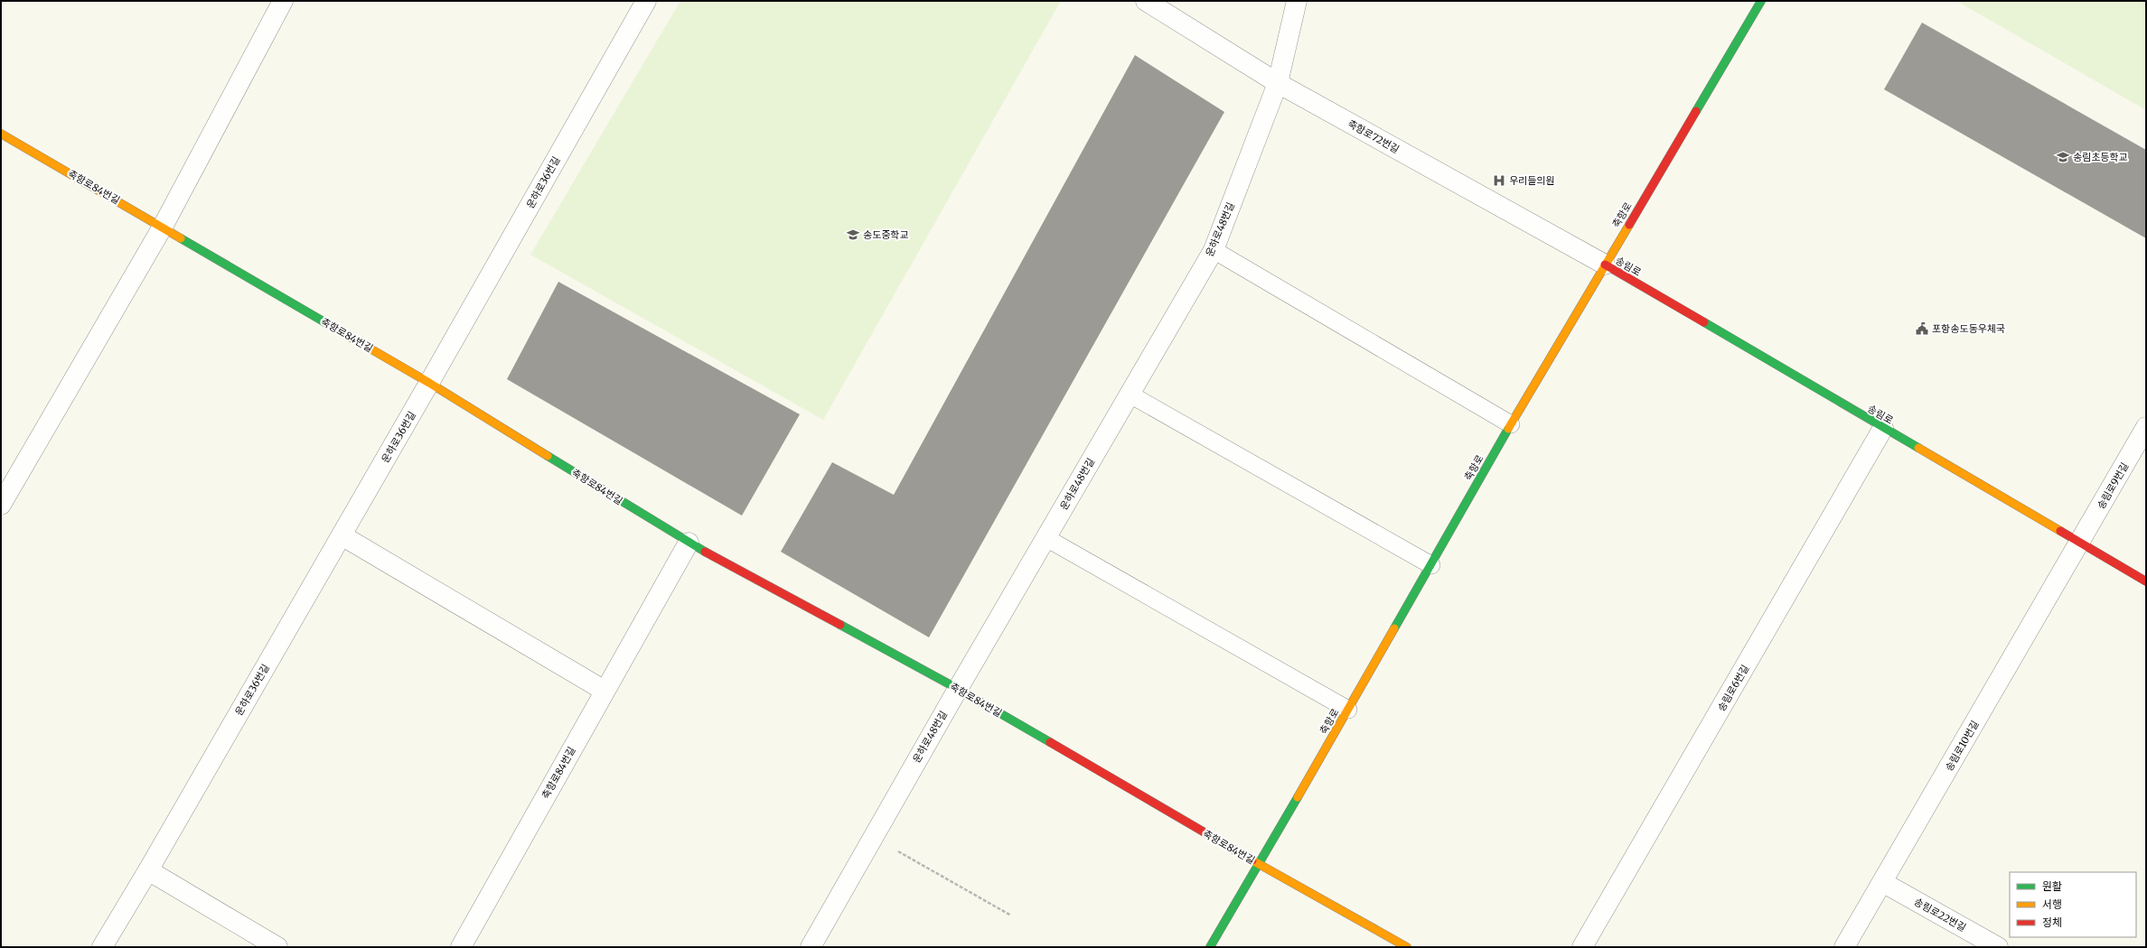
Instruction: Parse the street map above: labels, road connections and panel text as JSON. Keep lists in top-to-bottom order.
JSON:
{
  "streets": {
    "street": [
      "축항로72번길",
      "운하로36번길",
      "축항로84번길",
      "축항로",
      "운하로48번길",
      "송림로",
      "송림로9번길",
      "송림로6번길",
      "송림로10번길",
      "송림로22번길"
    ]
  },
  "crossings": [
    ["축항로72번길", "축항로"],
    ["축항로72번길", "운하로48번길"],
    ["축항로72번길", "송림로"],
    ["운하로36번길", "축항로84번길"],
    ["축항로84번길", "축항로"],
    ["축항로84번길", "운하로48번길"],
    ["축항로", "송림로"],
    ["송림로", "송림로9번길"],
    ["송림로", "송림로6번길"],
    ["송림로", "송림로10번길"],
    ["송림로9번길", "송림로10번길"],
    ["송림로10번길", "송림로22번길"]
  ],
  "places": {
    "school or university": ["송림초등학교", "송도중학교"],
    "hospital": ["우리들의원"],
    "public building": ["포항송도동우체국"]
  },
  "legend": ["원활", "서행", "정체"]
}
